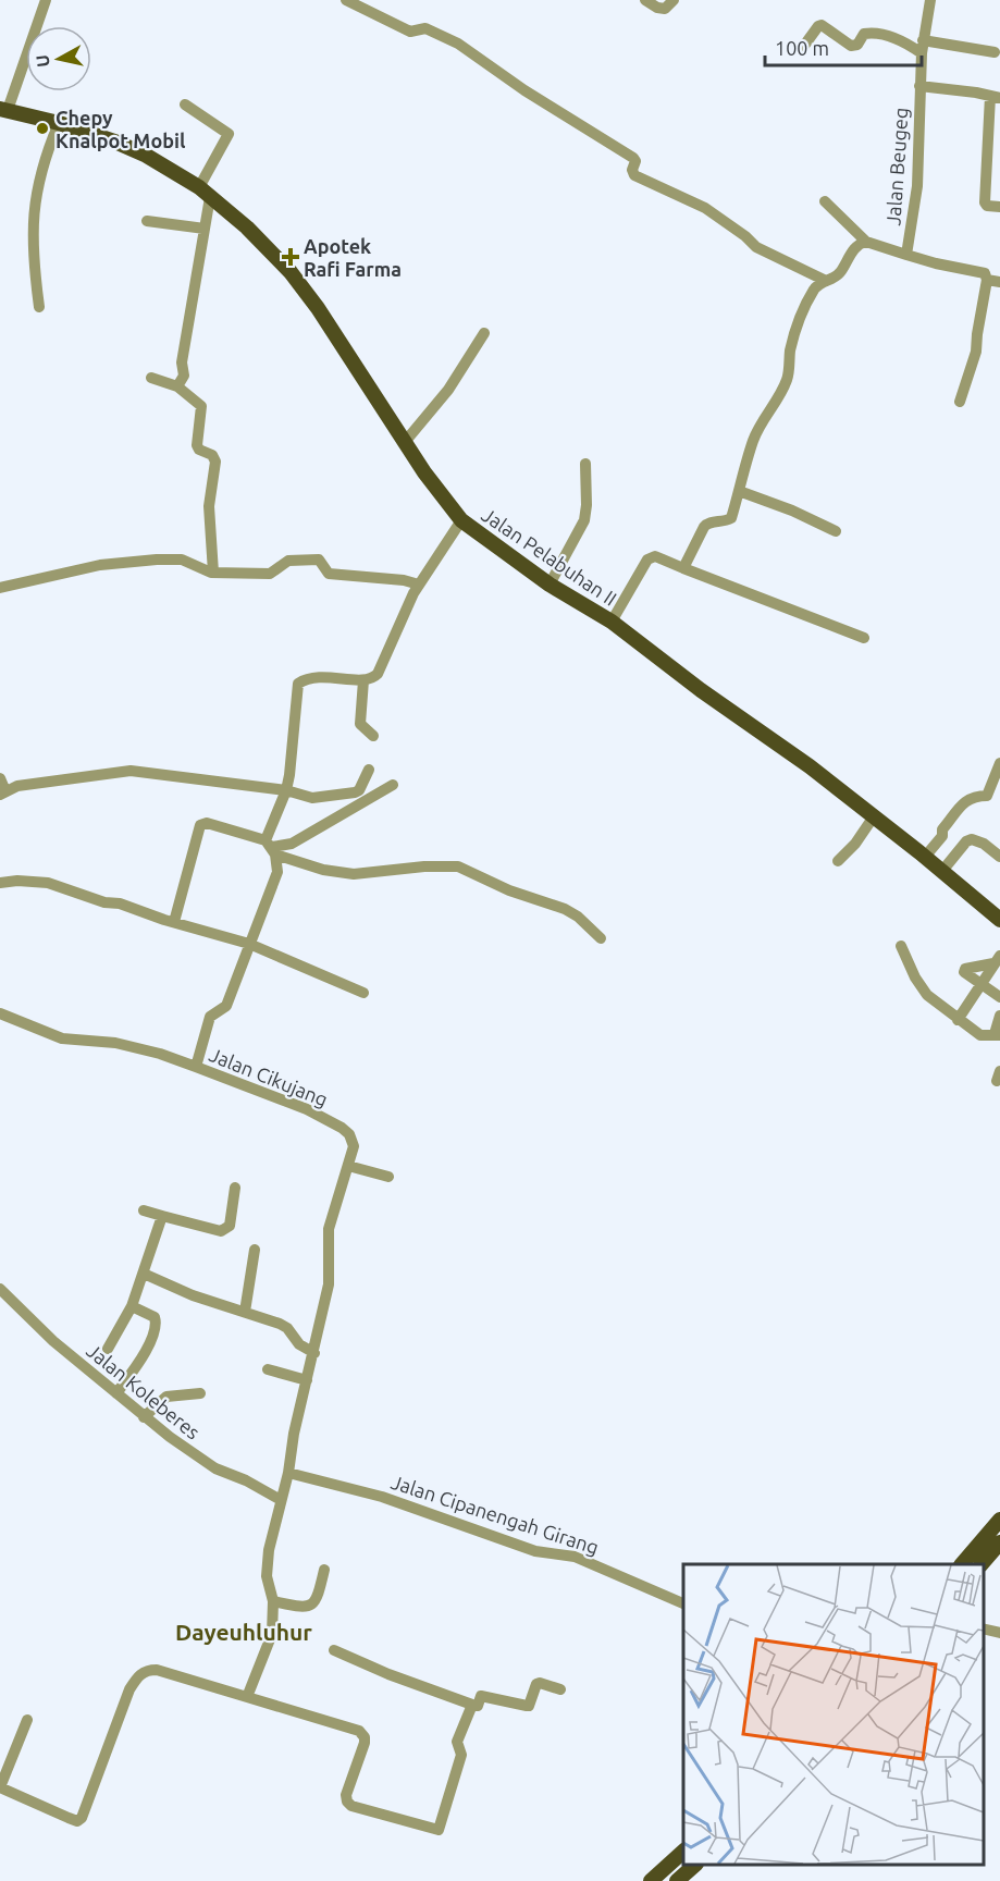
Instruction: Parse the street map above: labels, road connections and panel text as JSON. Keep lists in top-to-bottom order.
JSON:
{
  "streets": {
    "main road": ["Jalan Pelabuhan II"],
    "street": [
      "Jalan Beugeg",
      "Jalan Cikujang",
      "Jalan Koleberes",
      "Jalan Cipanengah Girang"
    ]
  },
  "crossings": [
    ["Jalan Cikujang", "Jalan Koleberes"],
    ["Jalan Cikujang", "Jalan Cipanengah Girang"]
  ],
  "districts": ["Dayeuhluhur"],
  "places": {
    "other": ["Chepy Knalpot Mobil"],
    "health": ["Apotek Rafi Farma"]
  },
  "scale_bar": "100 m",
  "north": "left"
}
